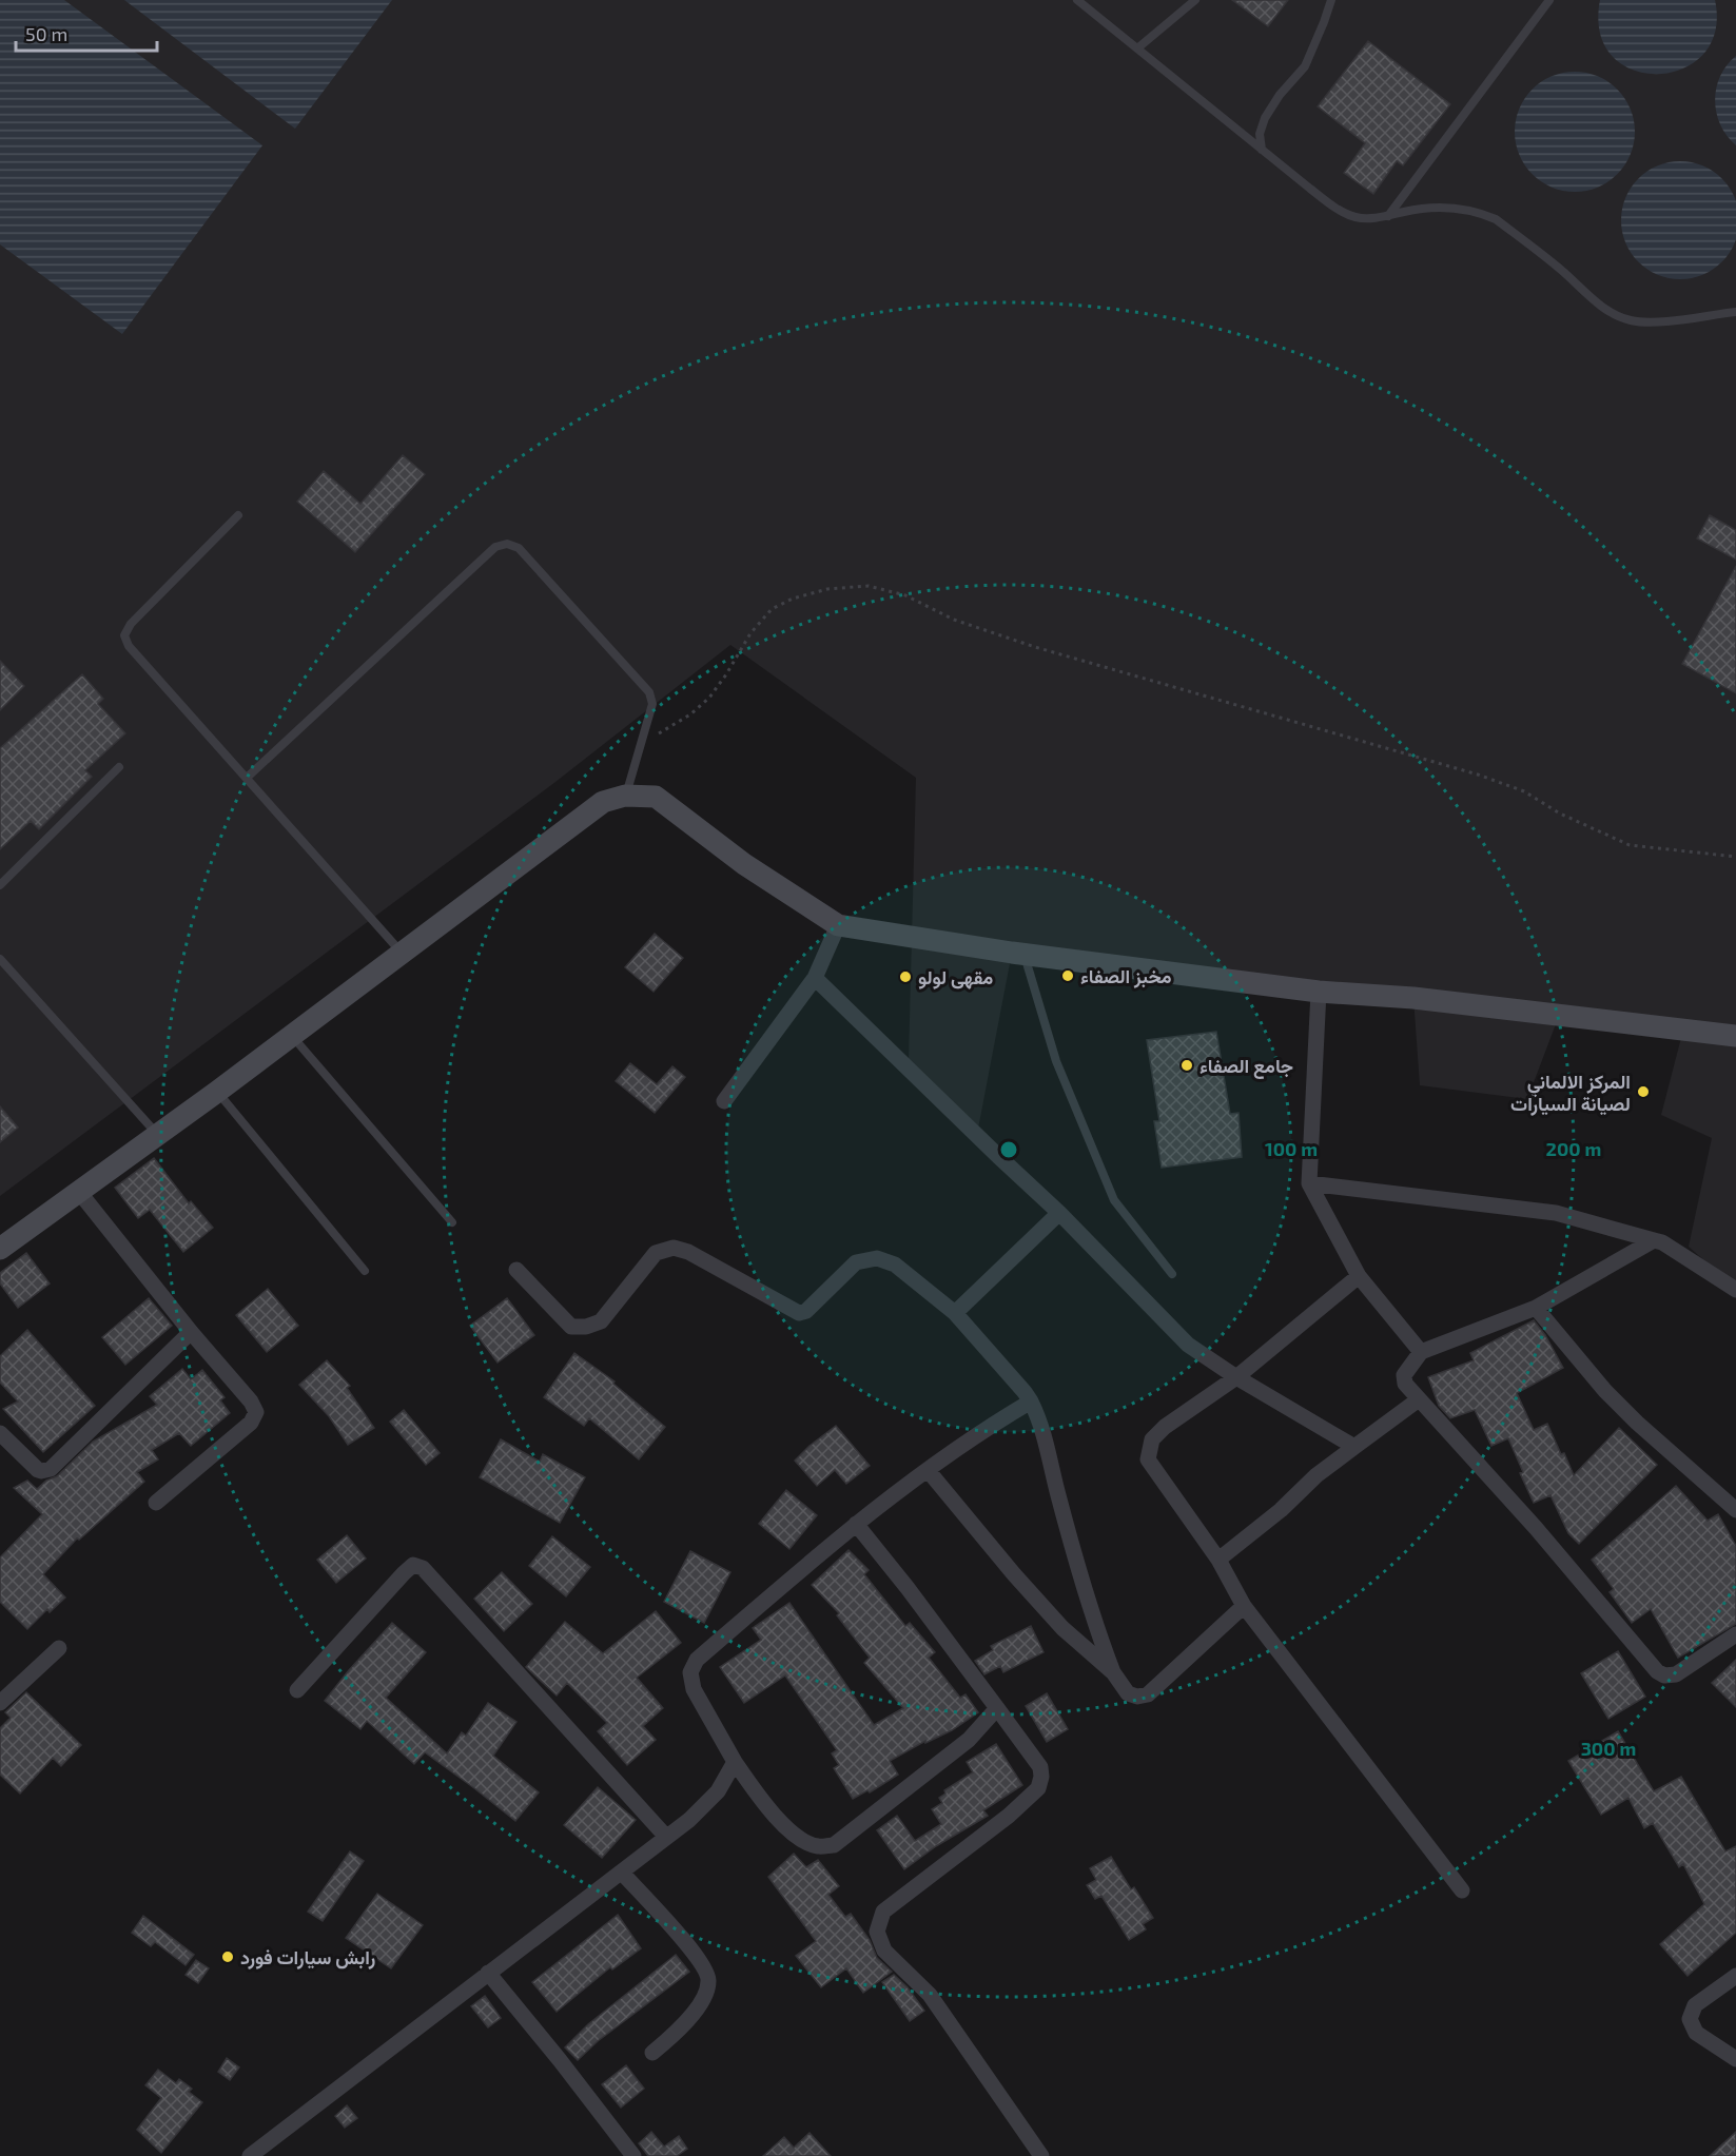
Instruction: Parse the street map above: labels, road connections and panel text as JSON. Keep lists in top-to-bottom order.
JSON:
{
  "places": [
    "مخبز الصفاء",
    "مقهى لولو",
    "جامع الصفاء",
    "المركز الالماني لصيانة السيارات",
    "رابش سيارات فورد"
  ],
  "scale_bar": "50 m",
  "rings": ["100 m", "200 m", "300 m"]
}
